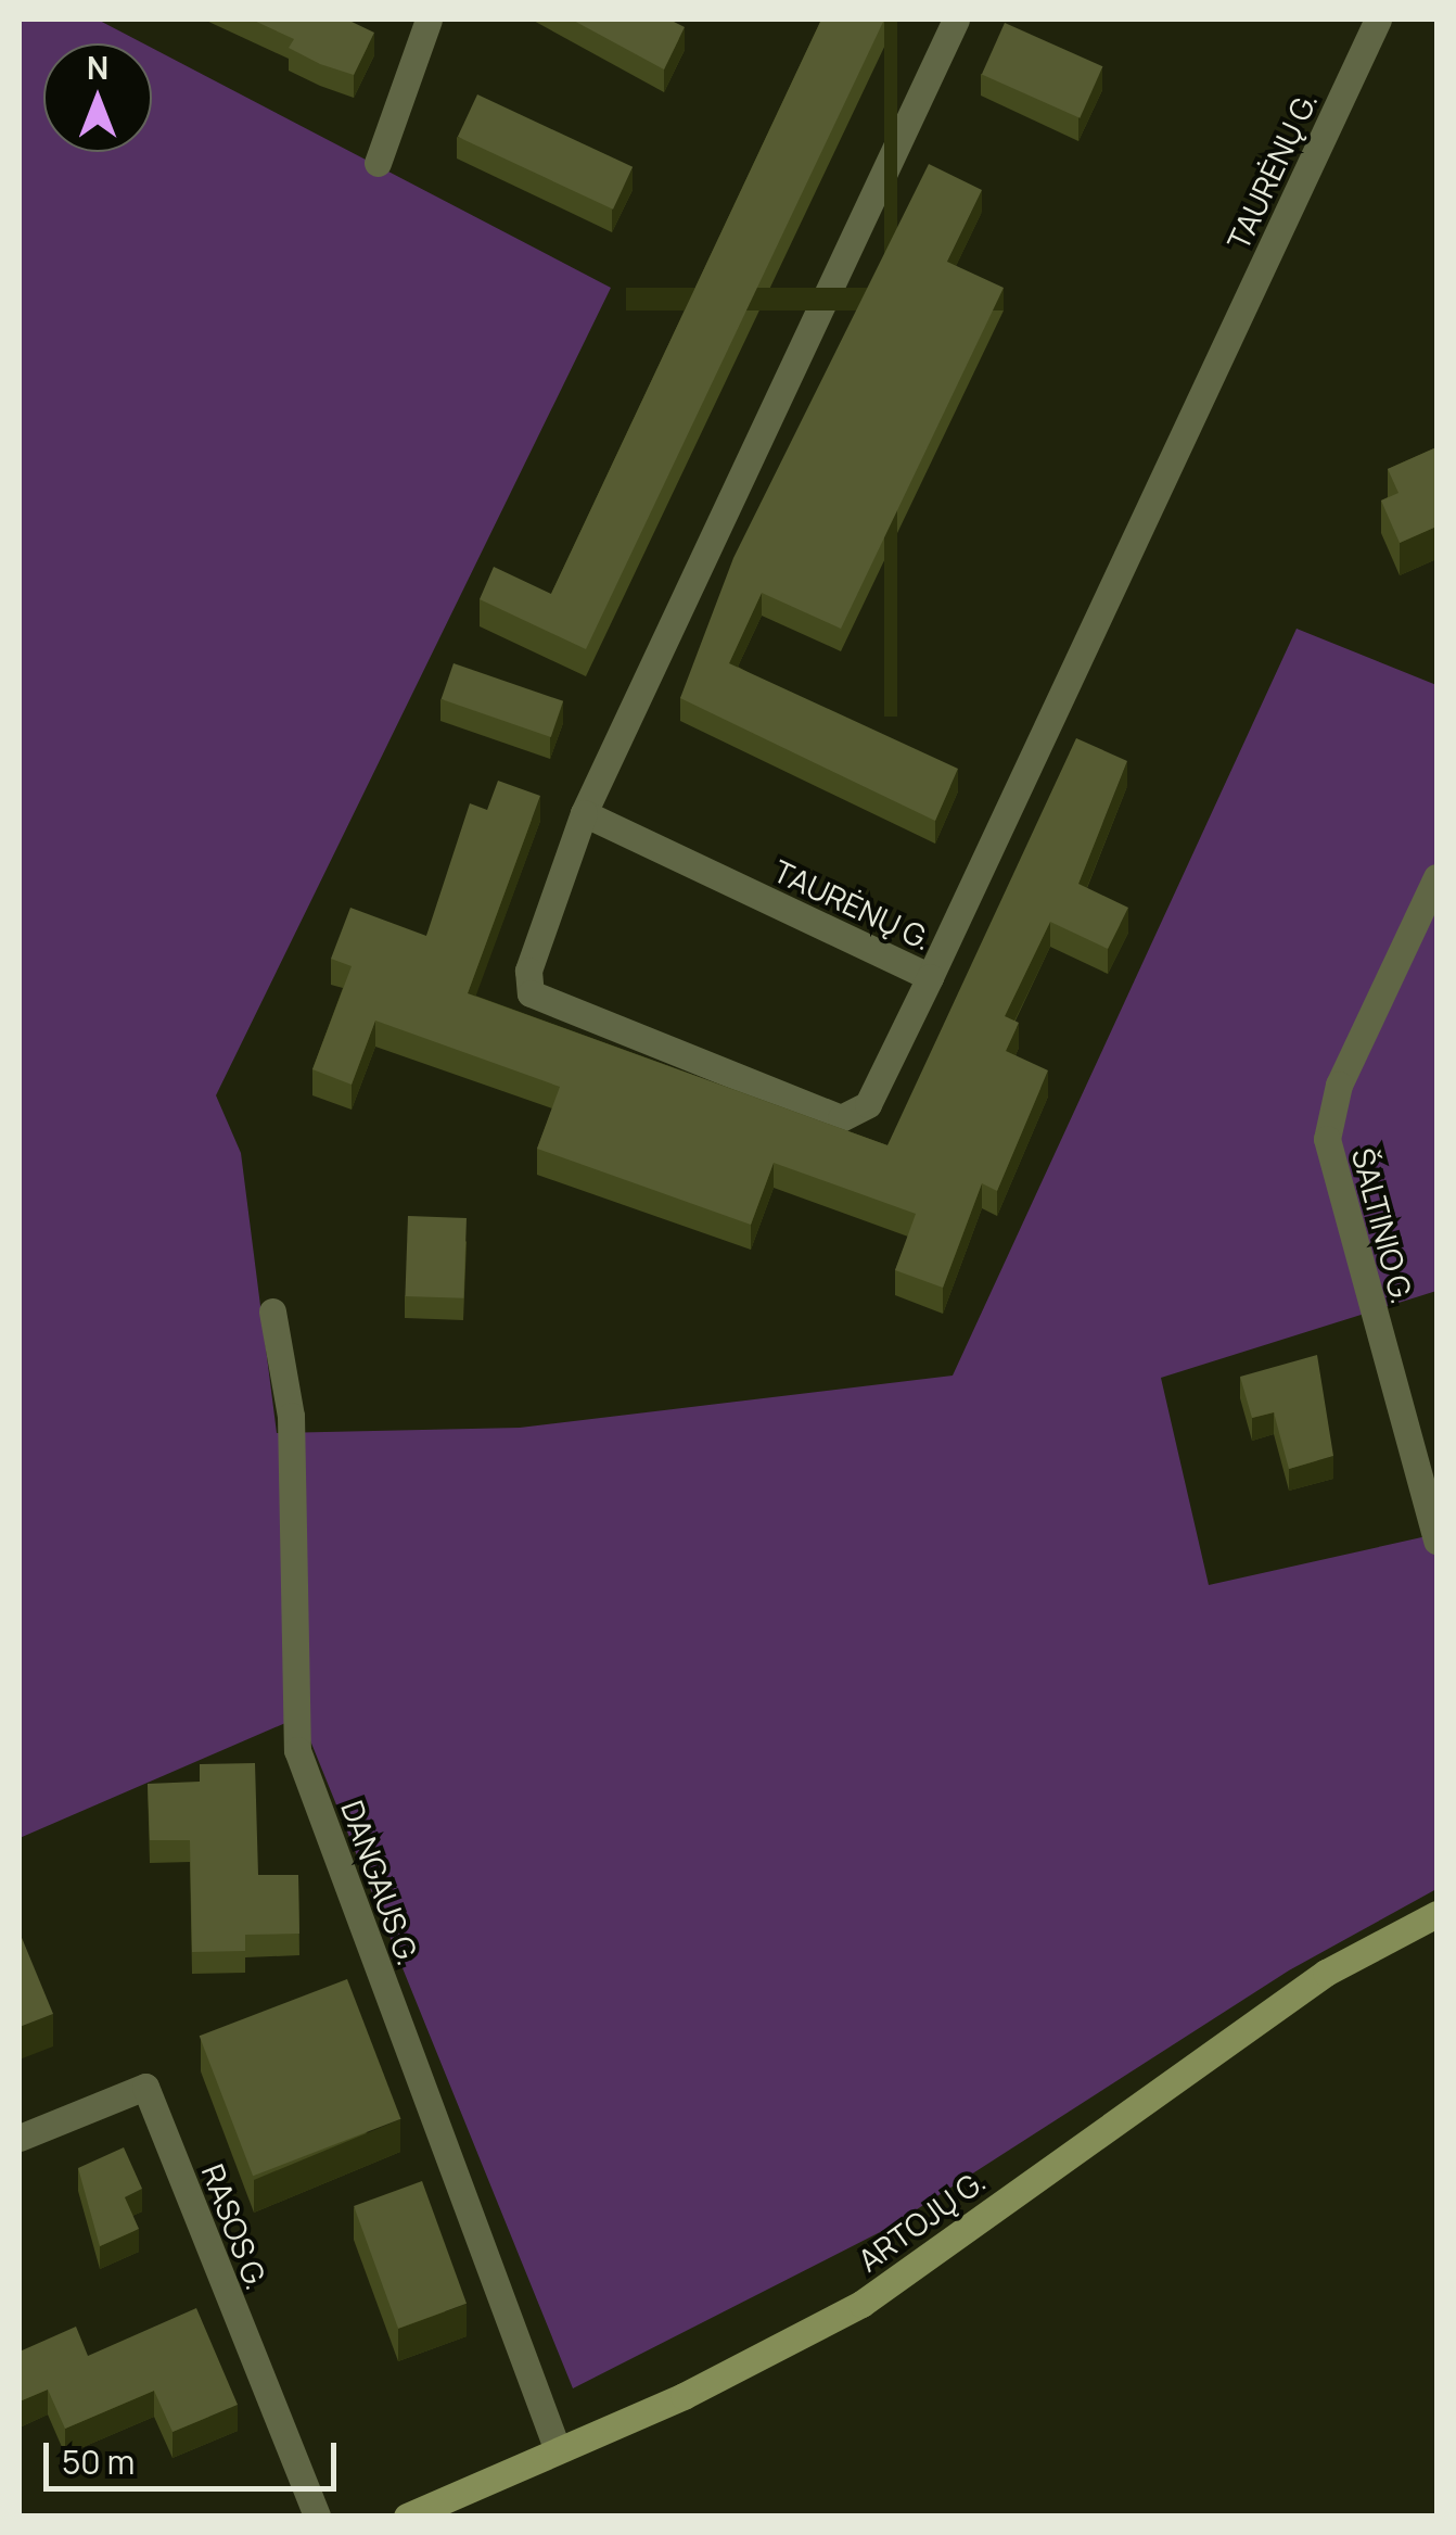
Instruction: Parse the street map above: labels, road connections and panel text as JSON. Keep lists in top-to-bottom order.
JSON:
{
  "streets": {
    "main road": ["ARTOJŲ G."],
    "street": [
      "TAURĖNŲ G.",
      "ŠALTINIO G.",
      "DANGAUS G.",
      "RASOS G."
    ]
  },
  "crossings": [
    ["DANGAUS G.", "ARTOJŲ G."]
  ],
  "scale_bar": "50 m",
  "north": "top"
}
